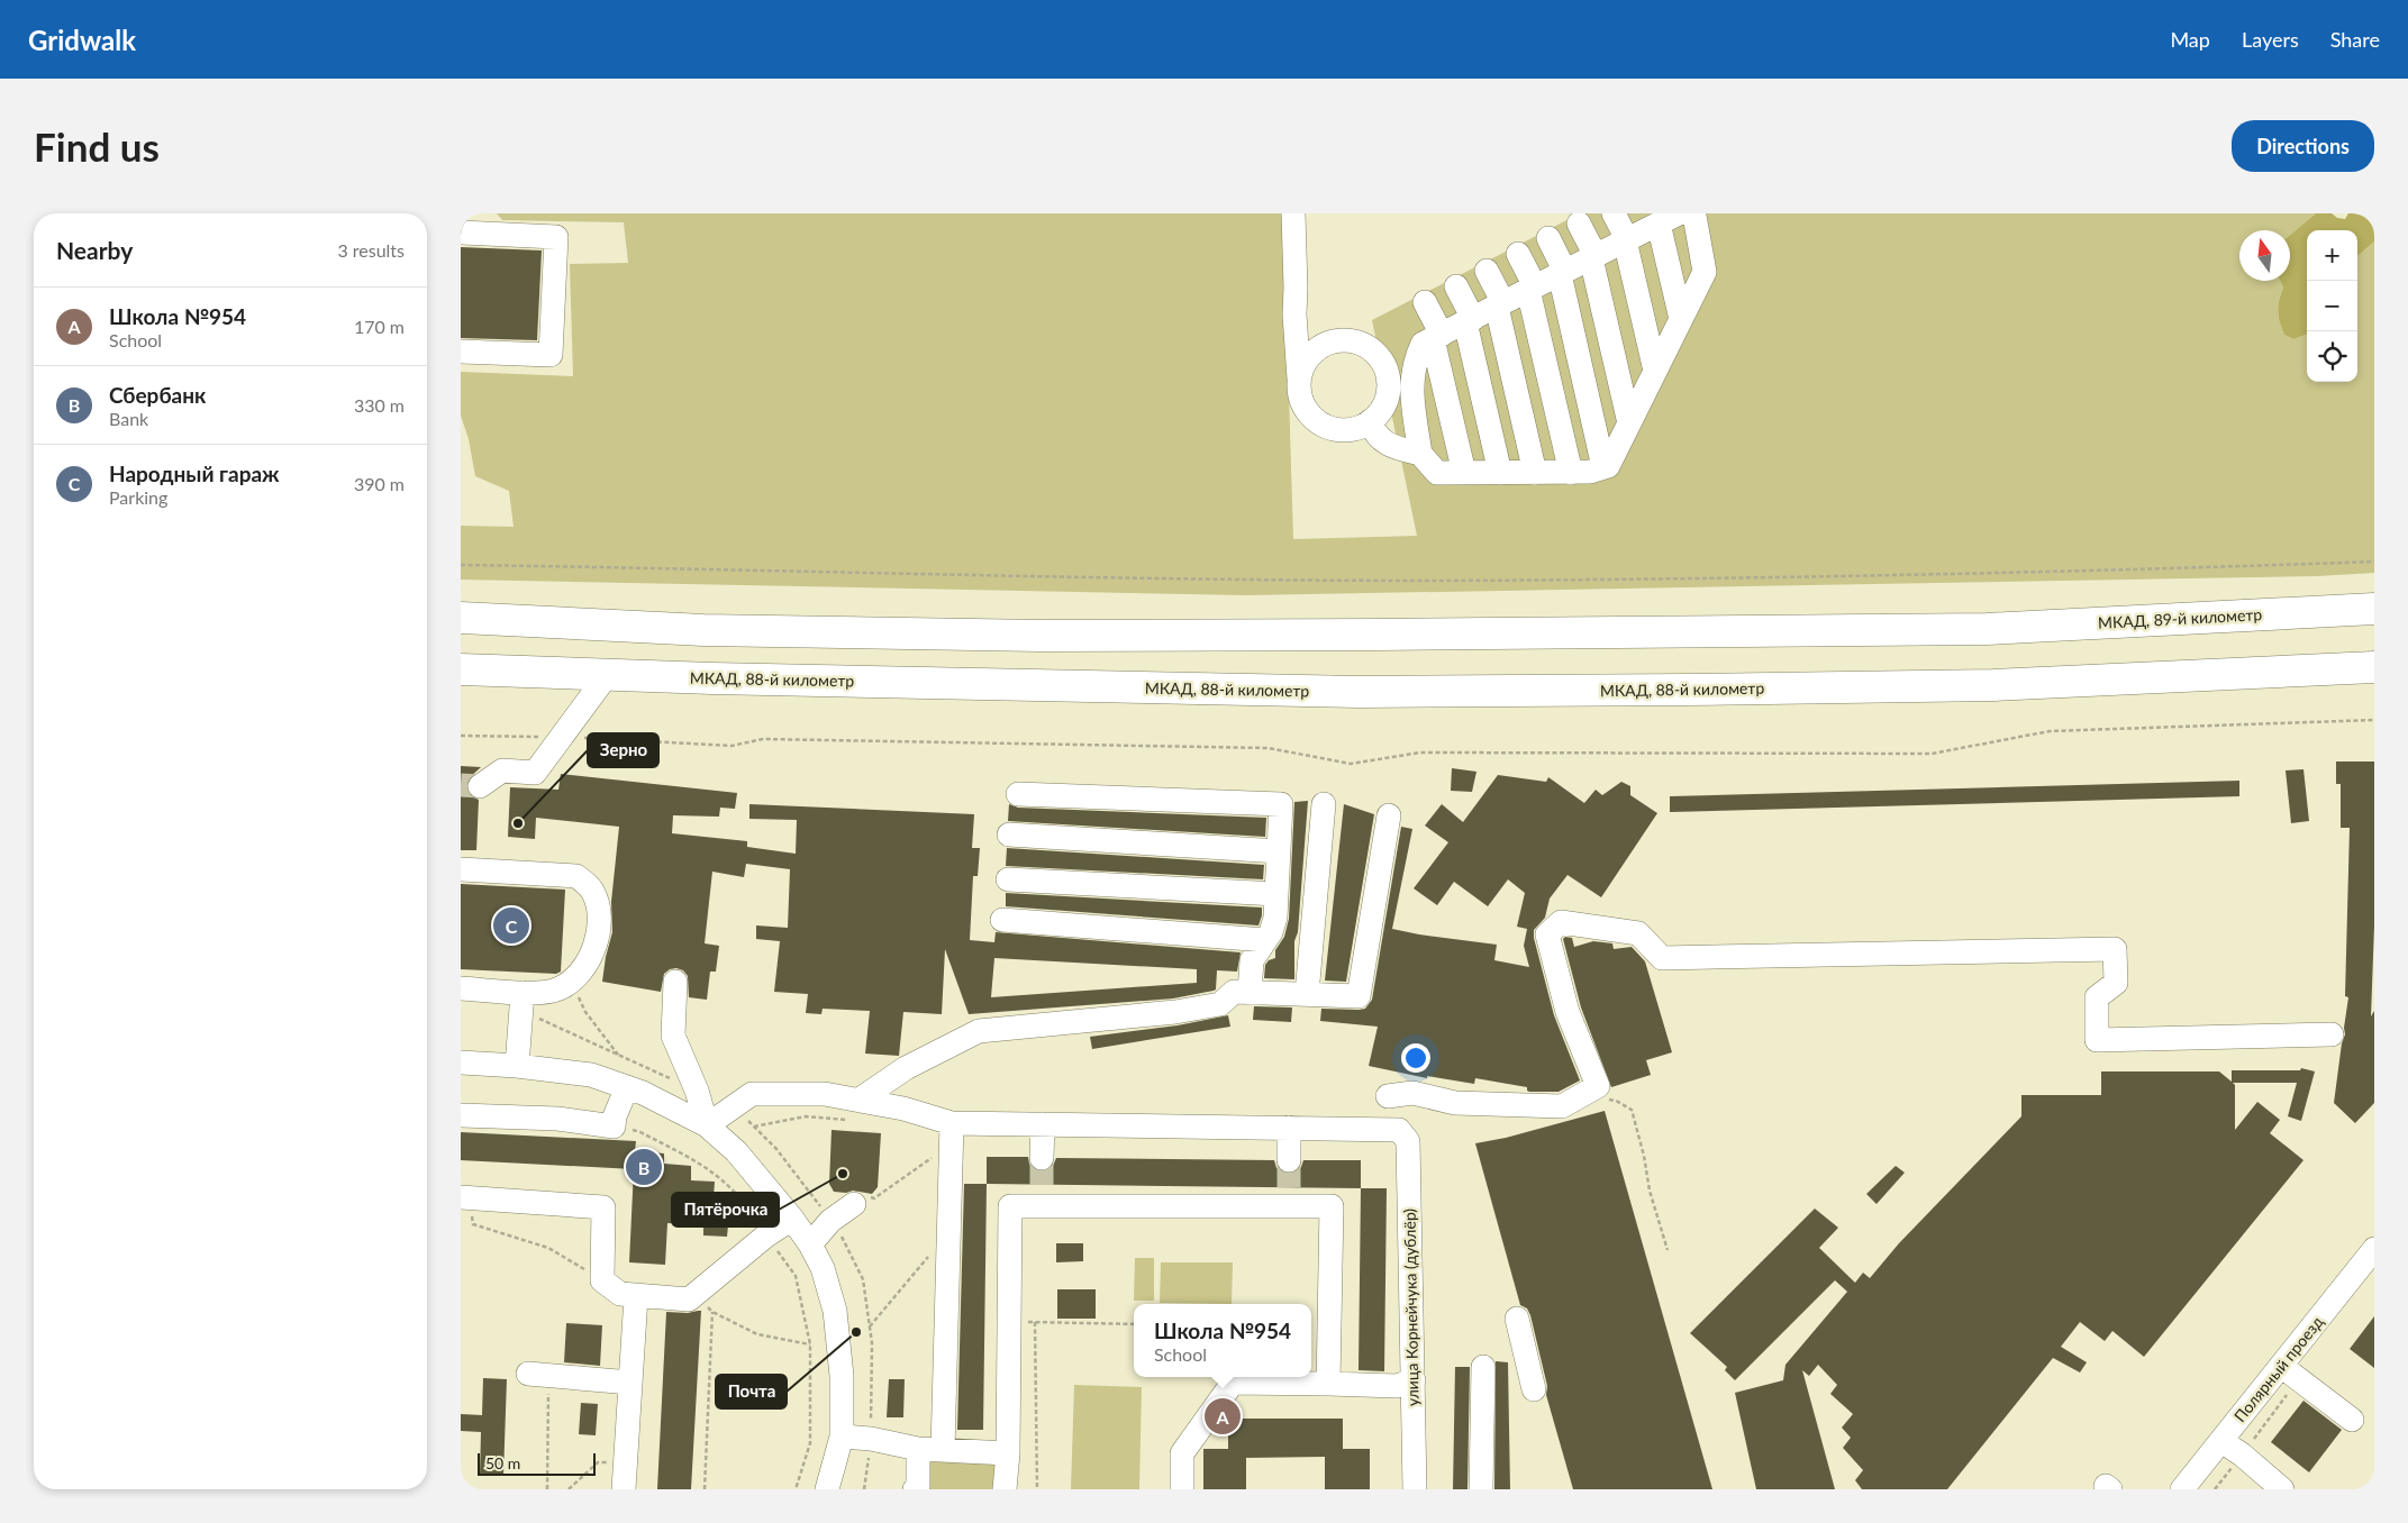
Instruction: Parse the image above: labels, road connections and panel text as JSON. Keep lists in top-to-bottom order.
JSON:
{
  "streets": {
    "highway": ["МКАД, 89-й километр", "МКАД, 88-й километр"],
    "street": ["улица Корнейчука (дублёр)", "Полярный проезд"]
  },
  "places": ["Зерно", "Пятёрочка", "Почта"],
  "scale_bar": "50 m",
  "north": "top",
  "page": {
    "header": "Gridwalk",
    "nav": ["Map", "Layers", "Share"],
    "buttons": "Directions",
    "title": "Find us",
    "heading": ["Nearby", "3 results"],
    "map_buttons": ["+", "−"],
    "list": [
      {
        "mark": "A",
        "name": "Школа №954",
        "note": "School",
        "value": "170 m"
      },
      {
        "mark": "B",
        "name": "Сбербанк",
        "note": "Bank",
        "value": "330 m"
      },
      {
        "mark": "C",
        "name": "Народный гараж",
        "note": "Parking",
        "value": "390 m"
      }
    ],
    "pins": ["C", "B", "A"],
    "popup": ["Школа №954", "School"],
    "scale": "50 m"
  }
}
